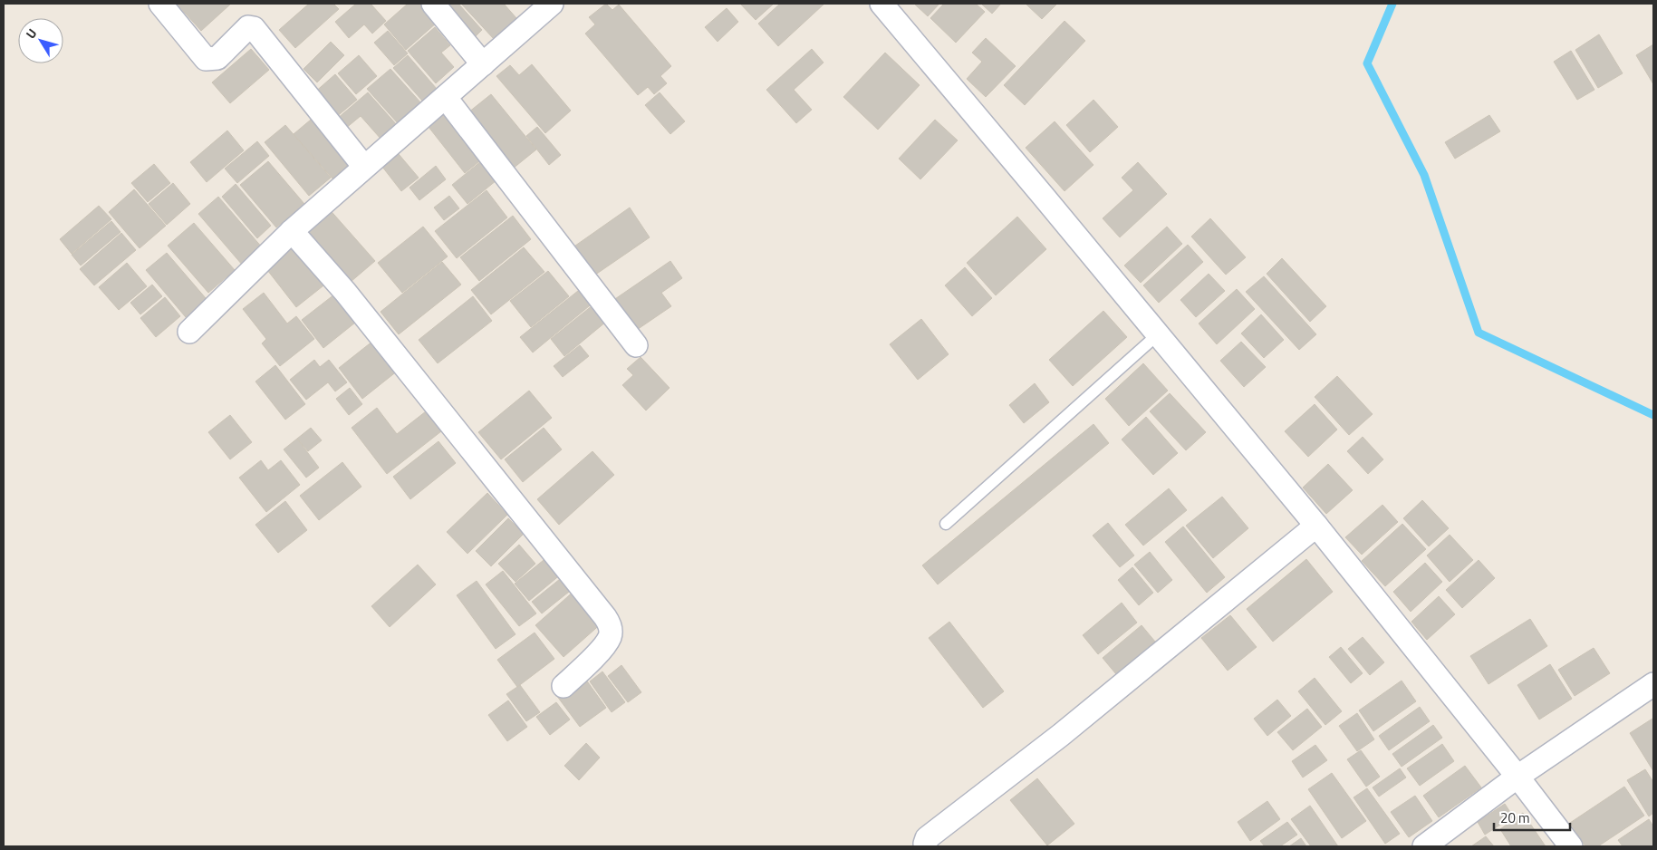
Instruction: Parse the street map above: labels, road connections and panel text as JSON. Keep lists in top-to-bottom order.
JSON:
{
  "scale_bar": "20 m",
  "north": "top left"
}
